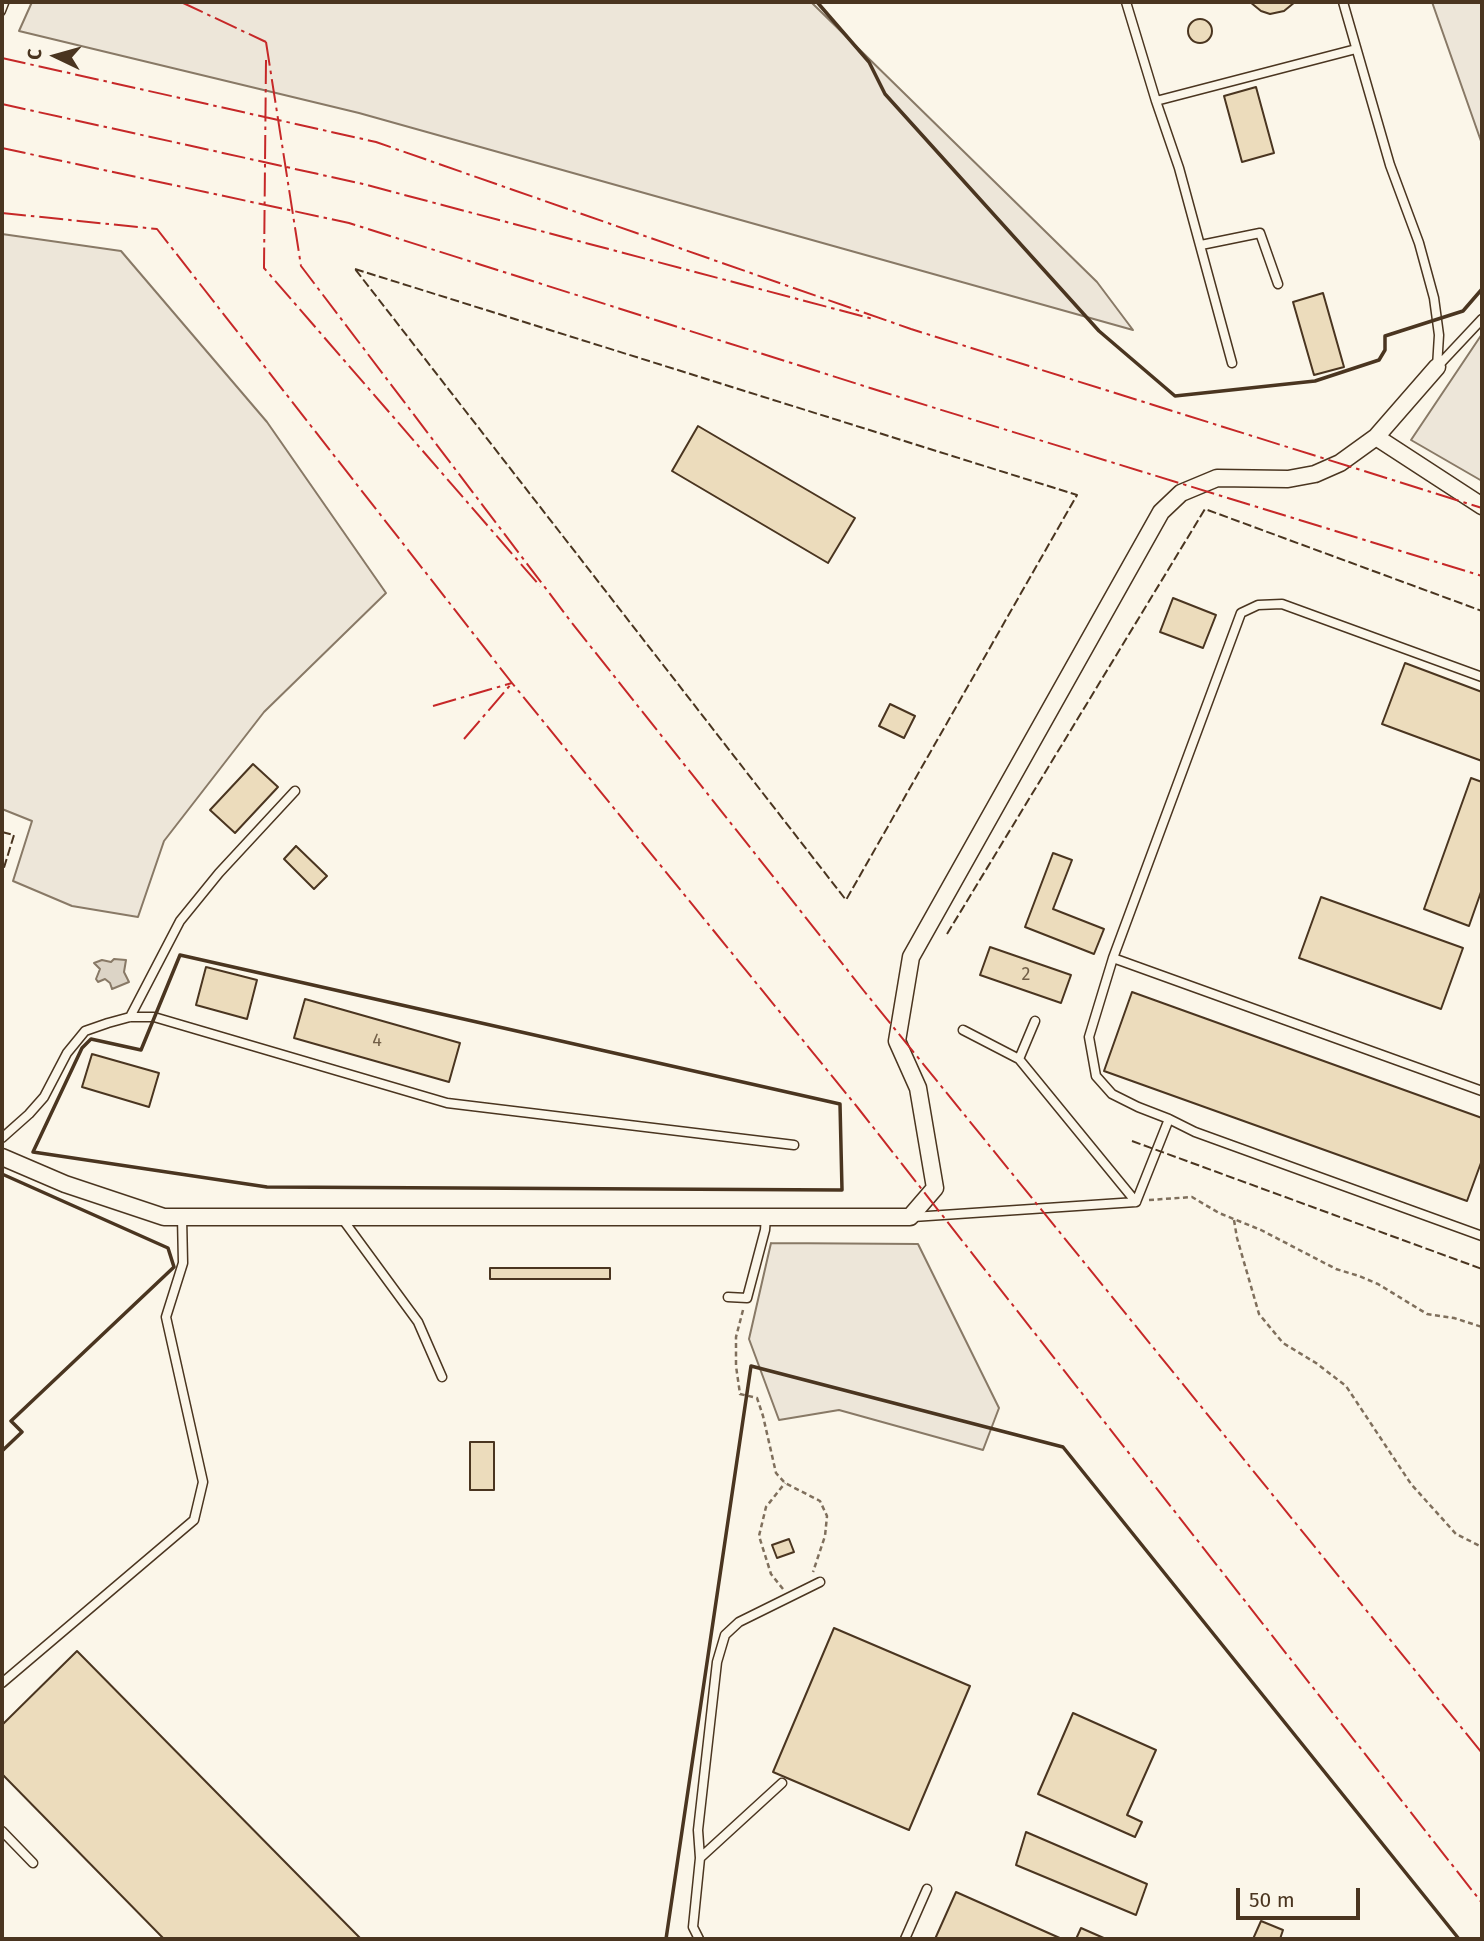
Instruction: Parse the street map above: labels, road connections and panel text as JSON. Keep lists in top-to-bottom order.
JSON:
{
  "house_numbers": ["2", "4"],
  "scale_bar": "50 m",
  "north": "left"
}
